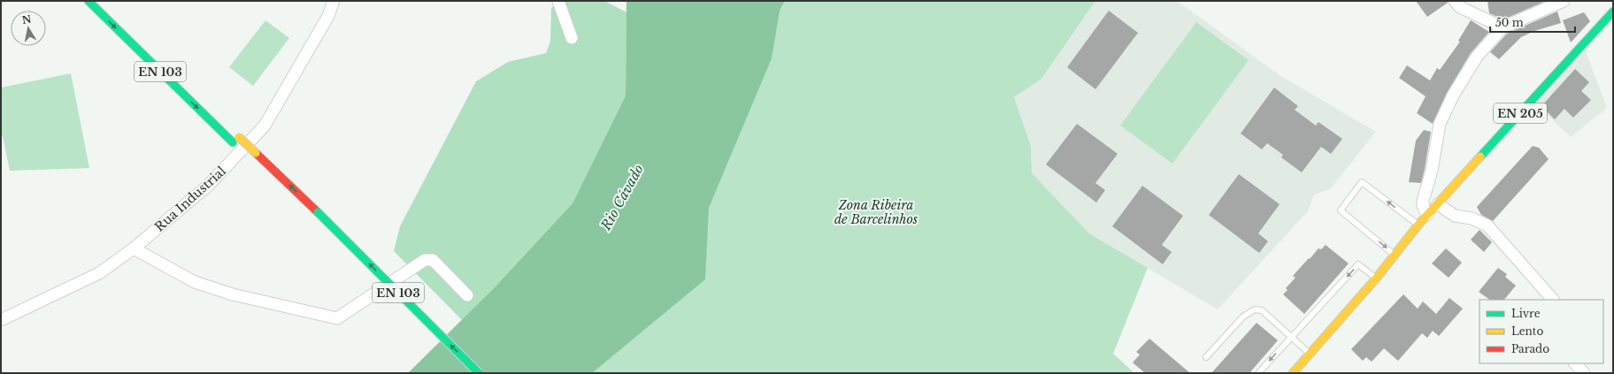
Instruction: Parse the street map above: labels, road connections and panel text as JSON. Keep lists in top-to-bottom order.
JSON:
{
  "streets": {
    "main road": ["EN 103", "EN 205"],
    "street": ["Rua Industrial"]
  },
  "water": ["Rio Cávado"],
  "parks": ["Zona Ribeira de Barcelinhos"],
  "legend": ["Livre", "Lento", "Parado"],
  "scale_bar": "50 m",
  "north": "top"
}
